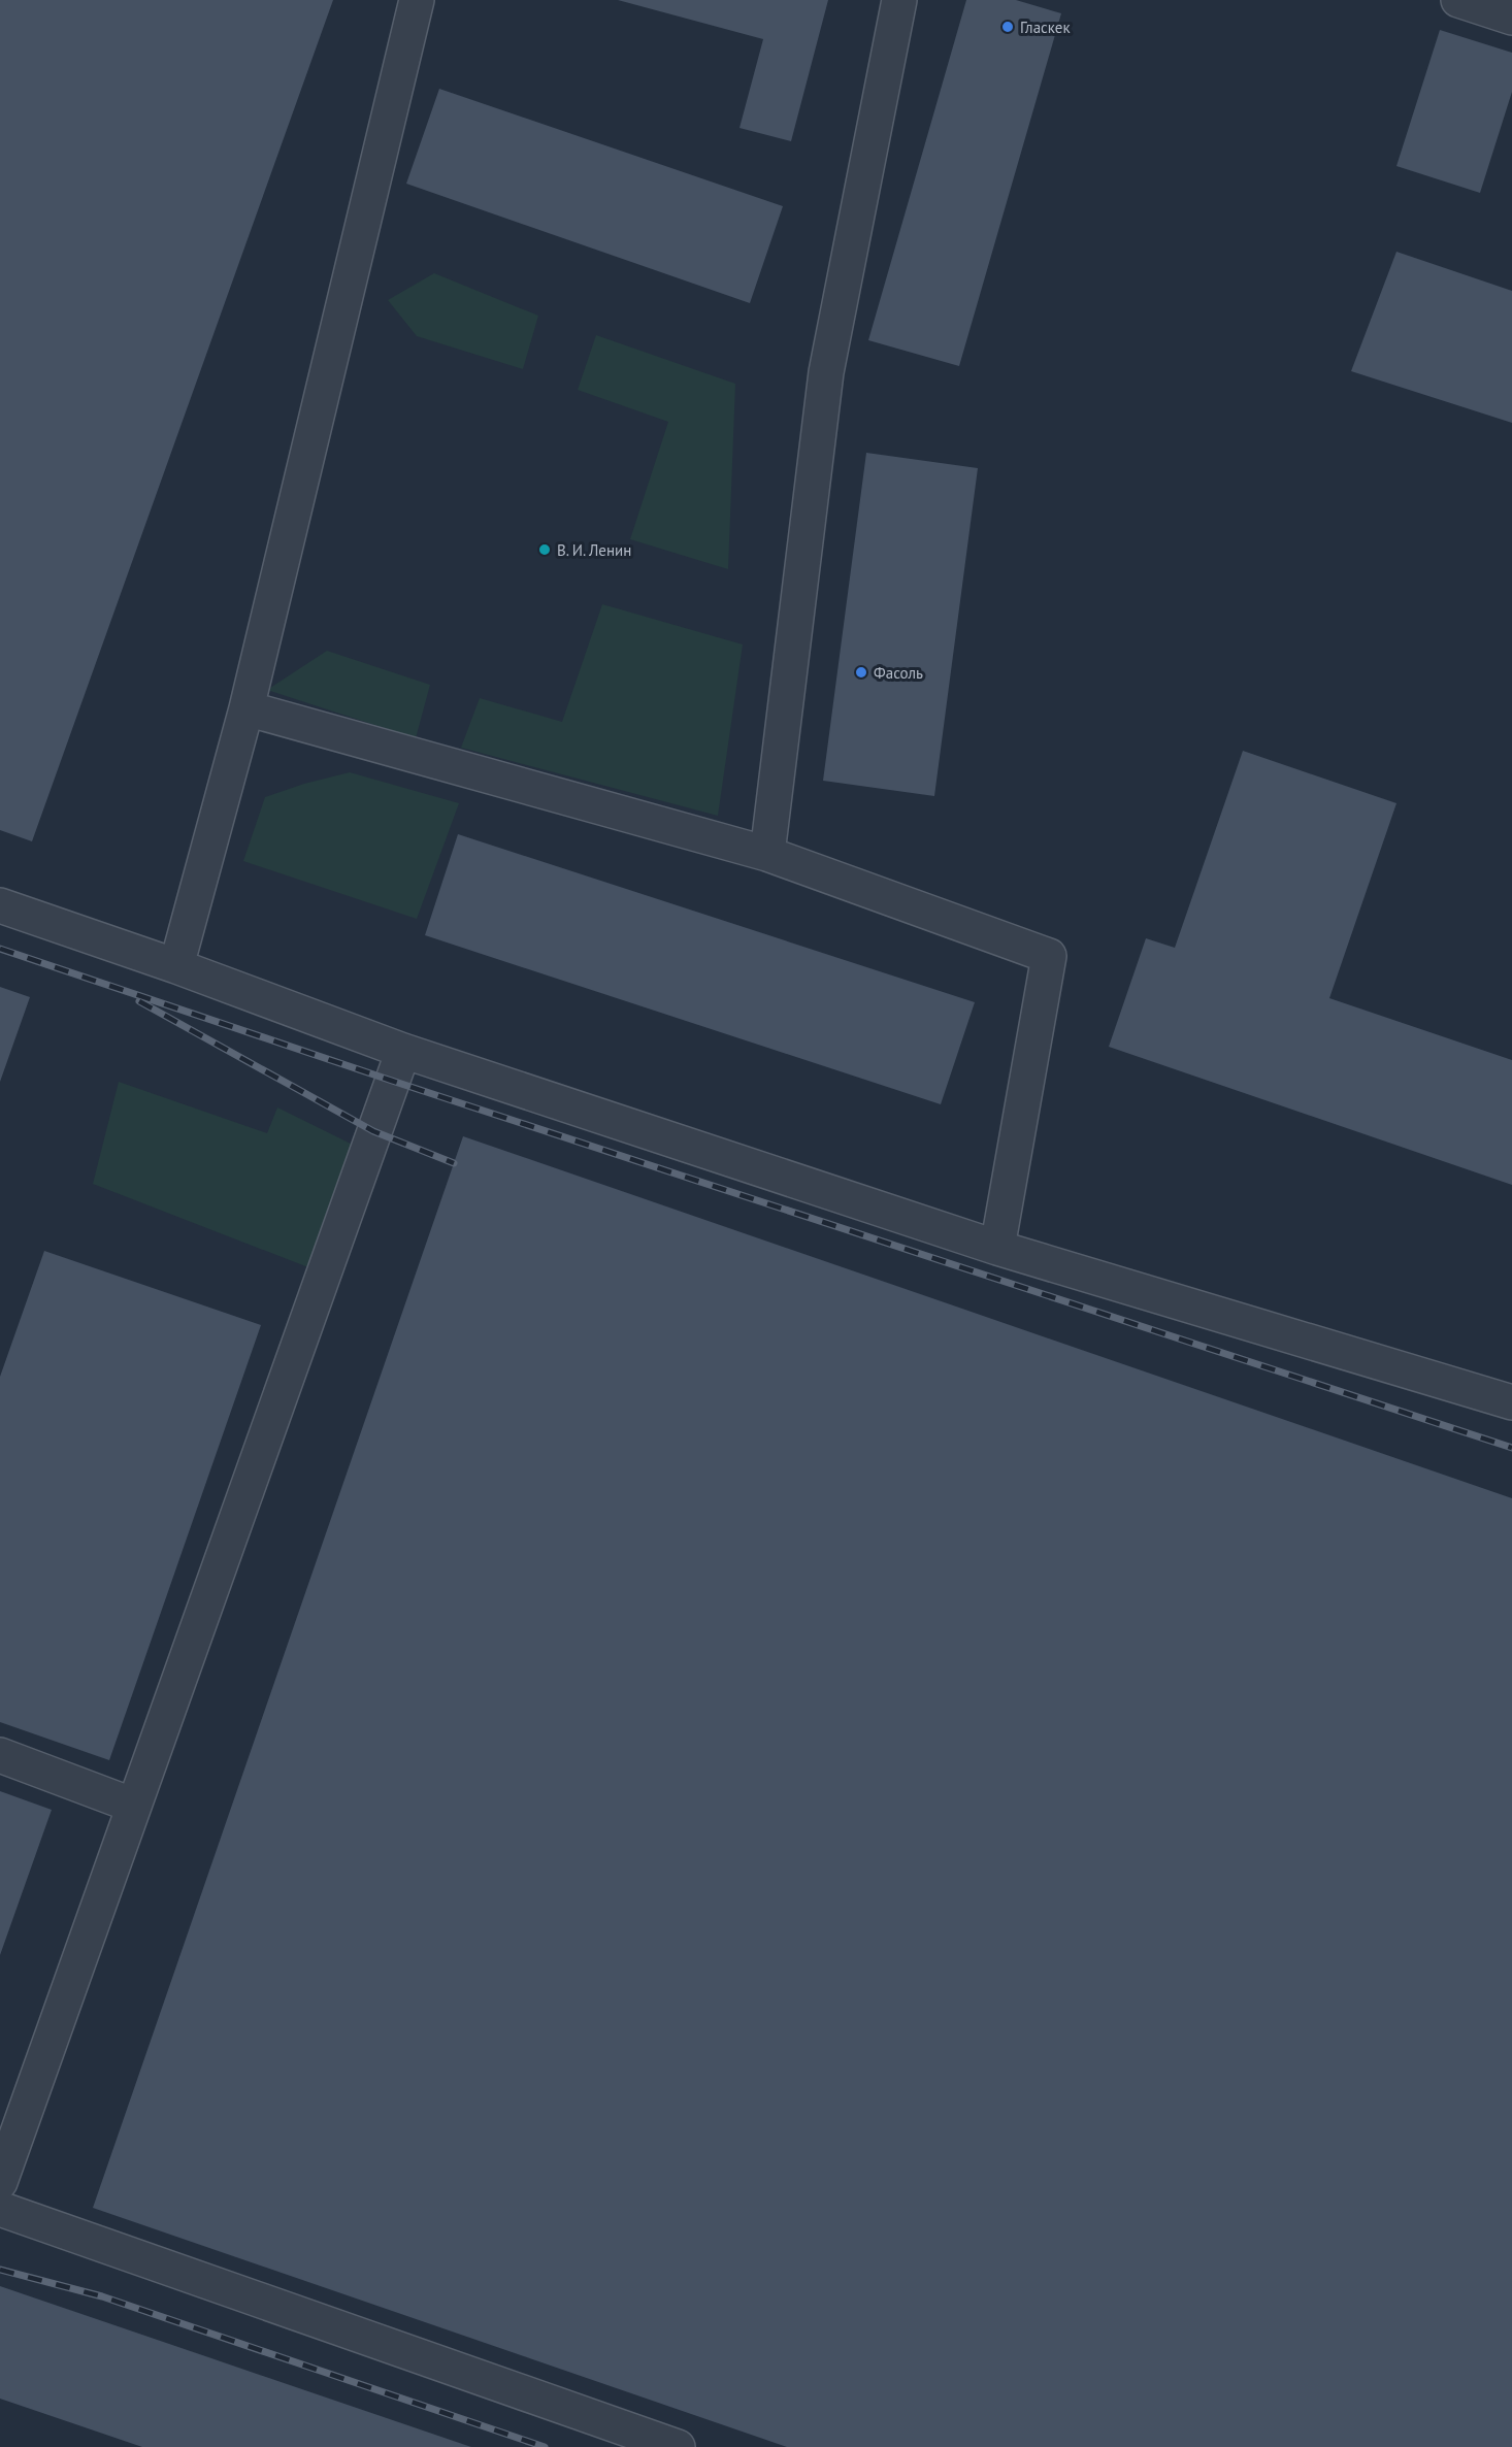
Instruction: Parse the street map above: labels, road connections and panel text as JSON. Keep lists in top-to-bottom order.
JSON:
{
  "places": ["Гласкек", "В. И. Ленин", "Фасоль"]
}
